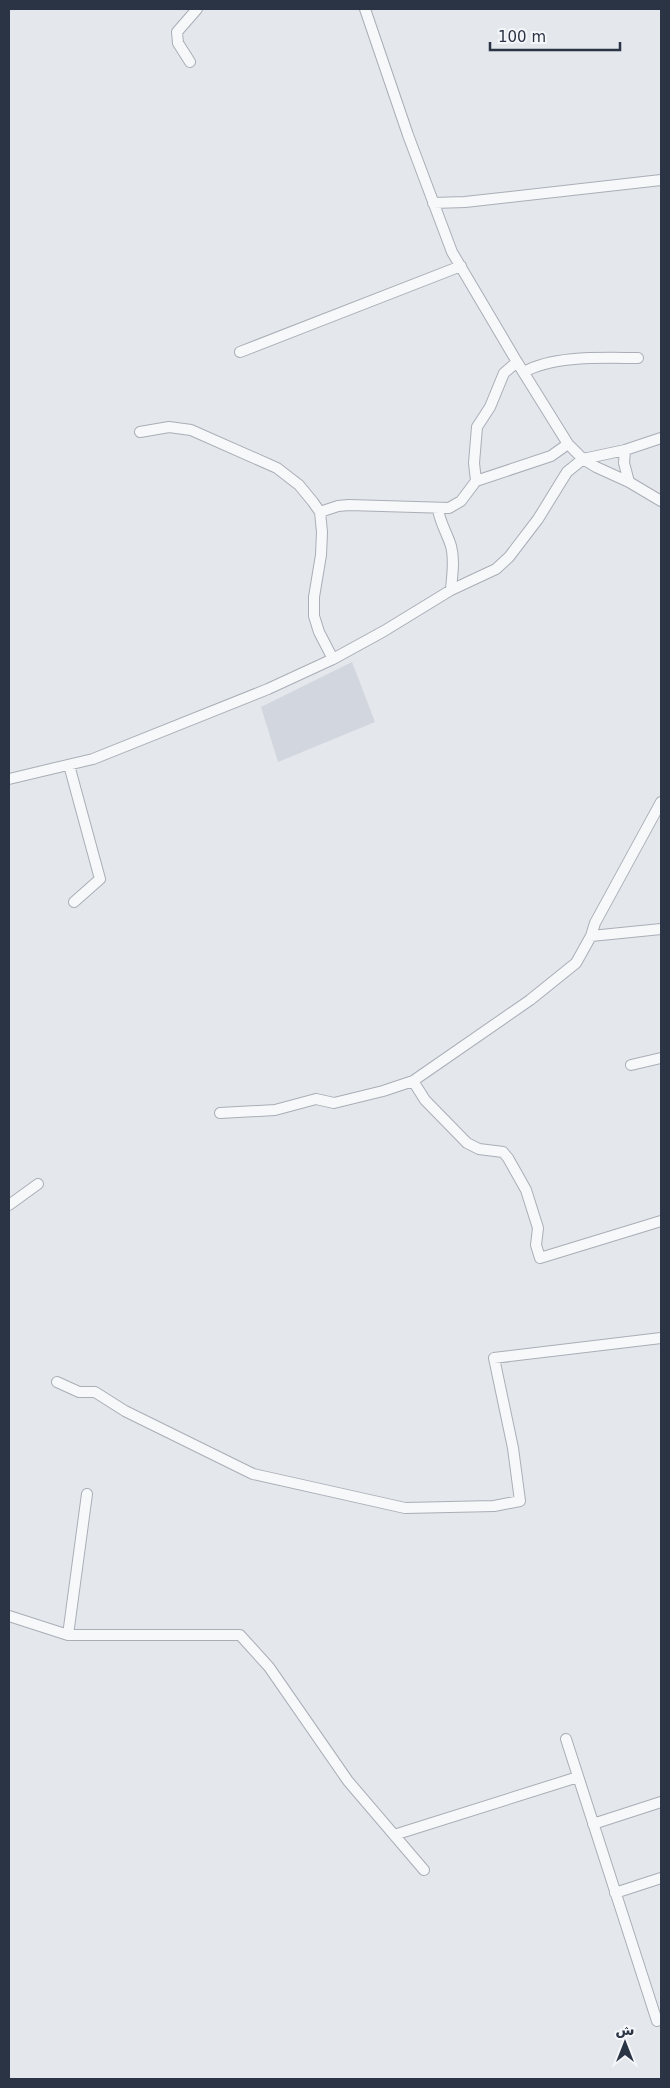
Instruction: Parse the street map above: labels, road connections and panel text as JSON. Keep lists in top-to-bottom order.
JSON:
{
  "scale_bar": "100 m",
  "north": "top"
}
